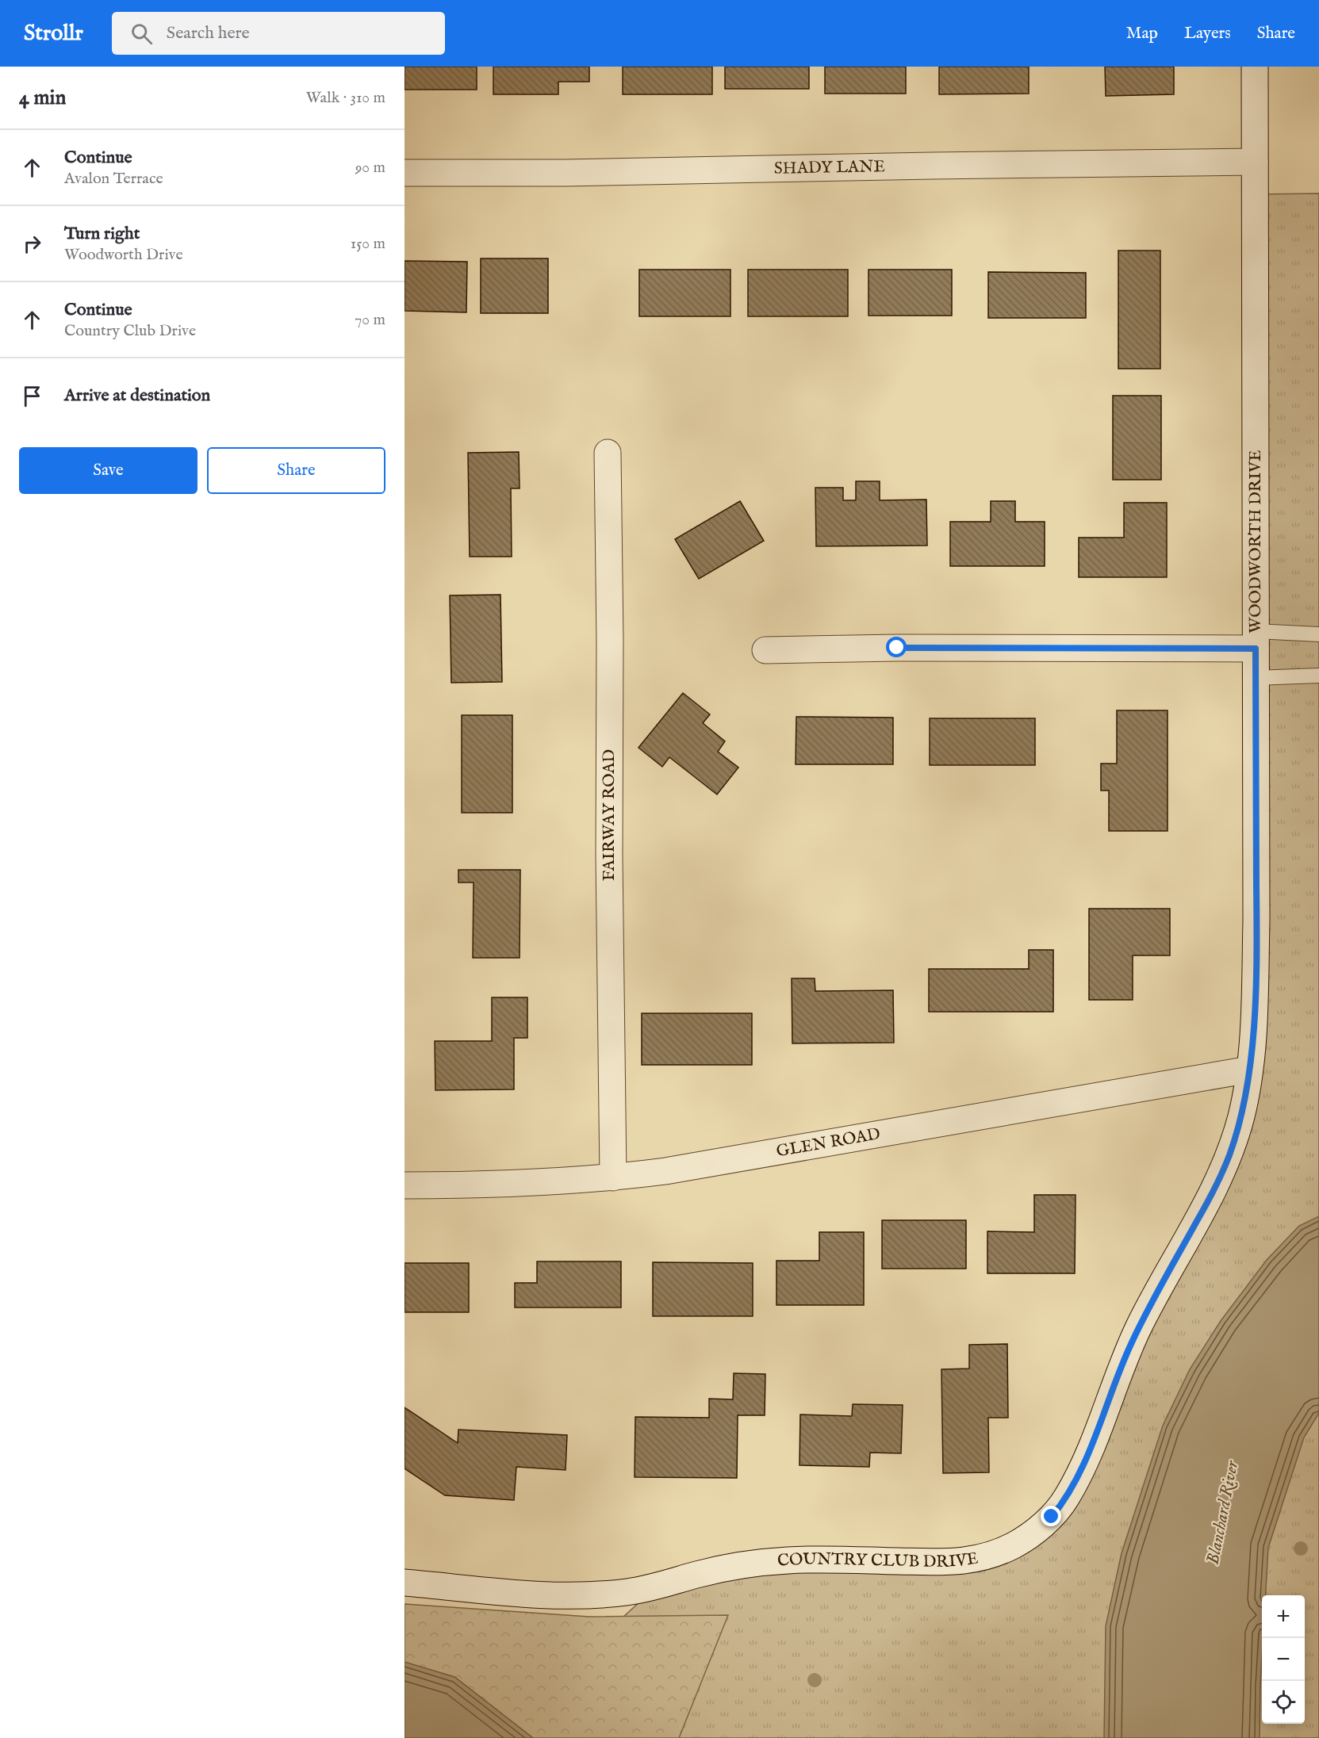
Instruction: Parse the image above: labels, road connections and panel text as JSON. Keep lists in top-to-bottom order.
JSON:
{
  "streets": {
    "street": [
      "SHADY LANE",
      "WOODWORTH DRIVE",
      "FAIRWAY ROAD",
      "GLEN ROAD",
      "COUNTRY CLUB DRIVE"
    ]
  },
  "crossings": [
    ["SHADY LANE", "WOODWORTH DRIVE"],
    ["WOODWORTH DRIVE", "GLEN ROAD"],
    ["WOODWORTH DRIVE", "COUNTRY CLUB DRIVE"],
    ["FAIRWAY ROAD", "GLEN ROAD"]
  ],
  "water": ["Blanchard River"],
  "page": {
    "header": "Strollr",
    "search": "Search here",
    "nav": ["Map", "Layers", "Share"],
    "heading": ["4 min", "Walk · 310 m"],
    "list": [
      ["Continue", "Avalon Terrace", "90 m"],
      ["Turn right", "Woodworth Drive", "150 m"],
      ["Continue", "Country Club Drive", "70 m"],
      "Arrive at destination"
    ],
    "buttons": ["Save", "Share"],
    "map_buttons": ["+", "−"]
  }
}
